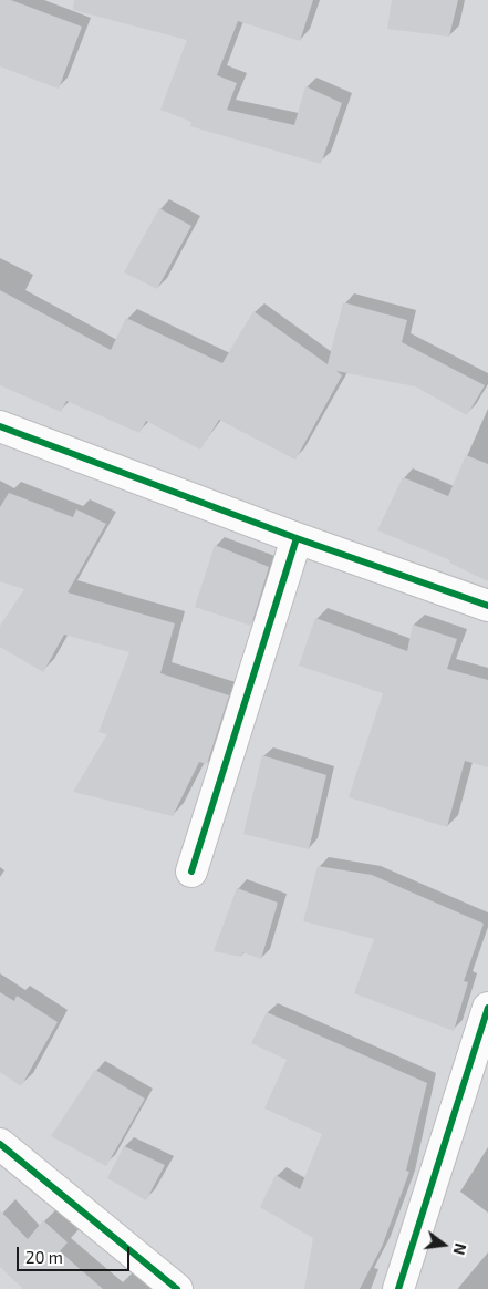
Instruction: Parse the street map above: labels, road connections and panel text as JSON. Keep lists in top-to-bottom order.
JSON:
{
  "scale_bar": "20 m",
  "north": "right"
}
